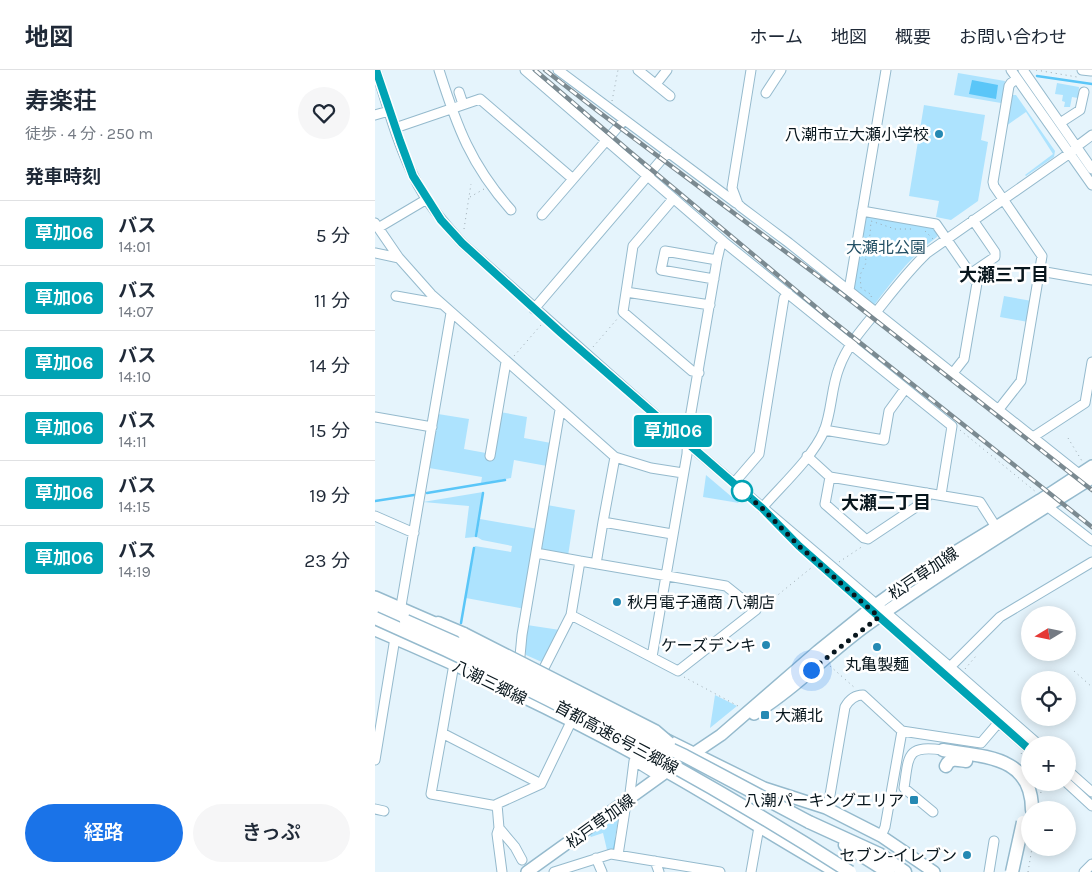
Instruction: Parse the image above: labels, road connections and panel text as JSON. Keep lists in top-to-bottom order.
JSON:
{
  "streets": {
    "highway": ["首都高速6号三郷線"],
    "main road": ["松戸草加線", "八潮三郷線"]
  },
  "crossings": [
    ["松戸草加線", "八潮三郷線"],
    ["松戸草加線", "首都高速6号三郷線"],
    ["八潮三郷線", "首都高速6号三郷線"]
  ],
  "districts": ["大瀬三丁目", "大瀬二丁目"],
  "parks": ["大瀬北公園"],
  "places": {
    "other": [
      "八潮市立大瀬小学校",
      "秋月電子通商 八潮店",
      "ケーズデンキ",
      "丸亀製麺",
      "セブン-イレブン"
    ],
    "transit": ["大瀬北", "八潮パーキングエリア"]
  },
  "lines": ["bus line 草加06"],
  "north": "left",
  "page": {
    "header": "地図",
    "nav": [
      "ホーム",
      "地図",
      "概要",
      "お問い合わせ"
    ],
    "heading": [
      ["寿楽荘", "徒歩 · 4 分 · 250 m"],
      "発車時刻"
    ],
    "on_map": "草加06",
    "list": [
      {
        "mark": "草加06",
        "name": "バス",
        "note": "14:01",
        "value": "5 分"
      },
      {
        "mark": "草加06",
        "name": "バス",
        "note": "14:07",
        "value": "11 分"
      },
      {
        "mark": "草加06",
        "name": "バス",
        "note": "14:10",
        "value": "14 分"
      },
      {
        "mark": "草加06",
        "name": "バス",
        "note": "14:11",
        "value": "15 分"
      },
      {
        "mark": "草加06",
        "name": "バス",
        "note": "14:15",
        "value": "19 分"
      },
      {
        "mark": "草加06",
        "name": "バス",
        "note": "14:19",
        "value": "23 分"
      }
    ],
    "map_buttons": ["+", "−"],
    "buttons": ["経路", "きっぷ"]
  }
}
